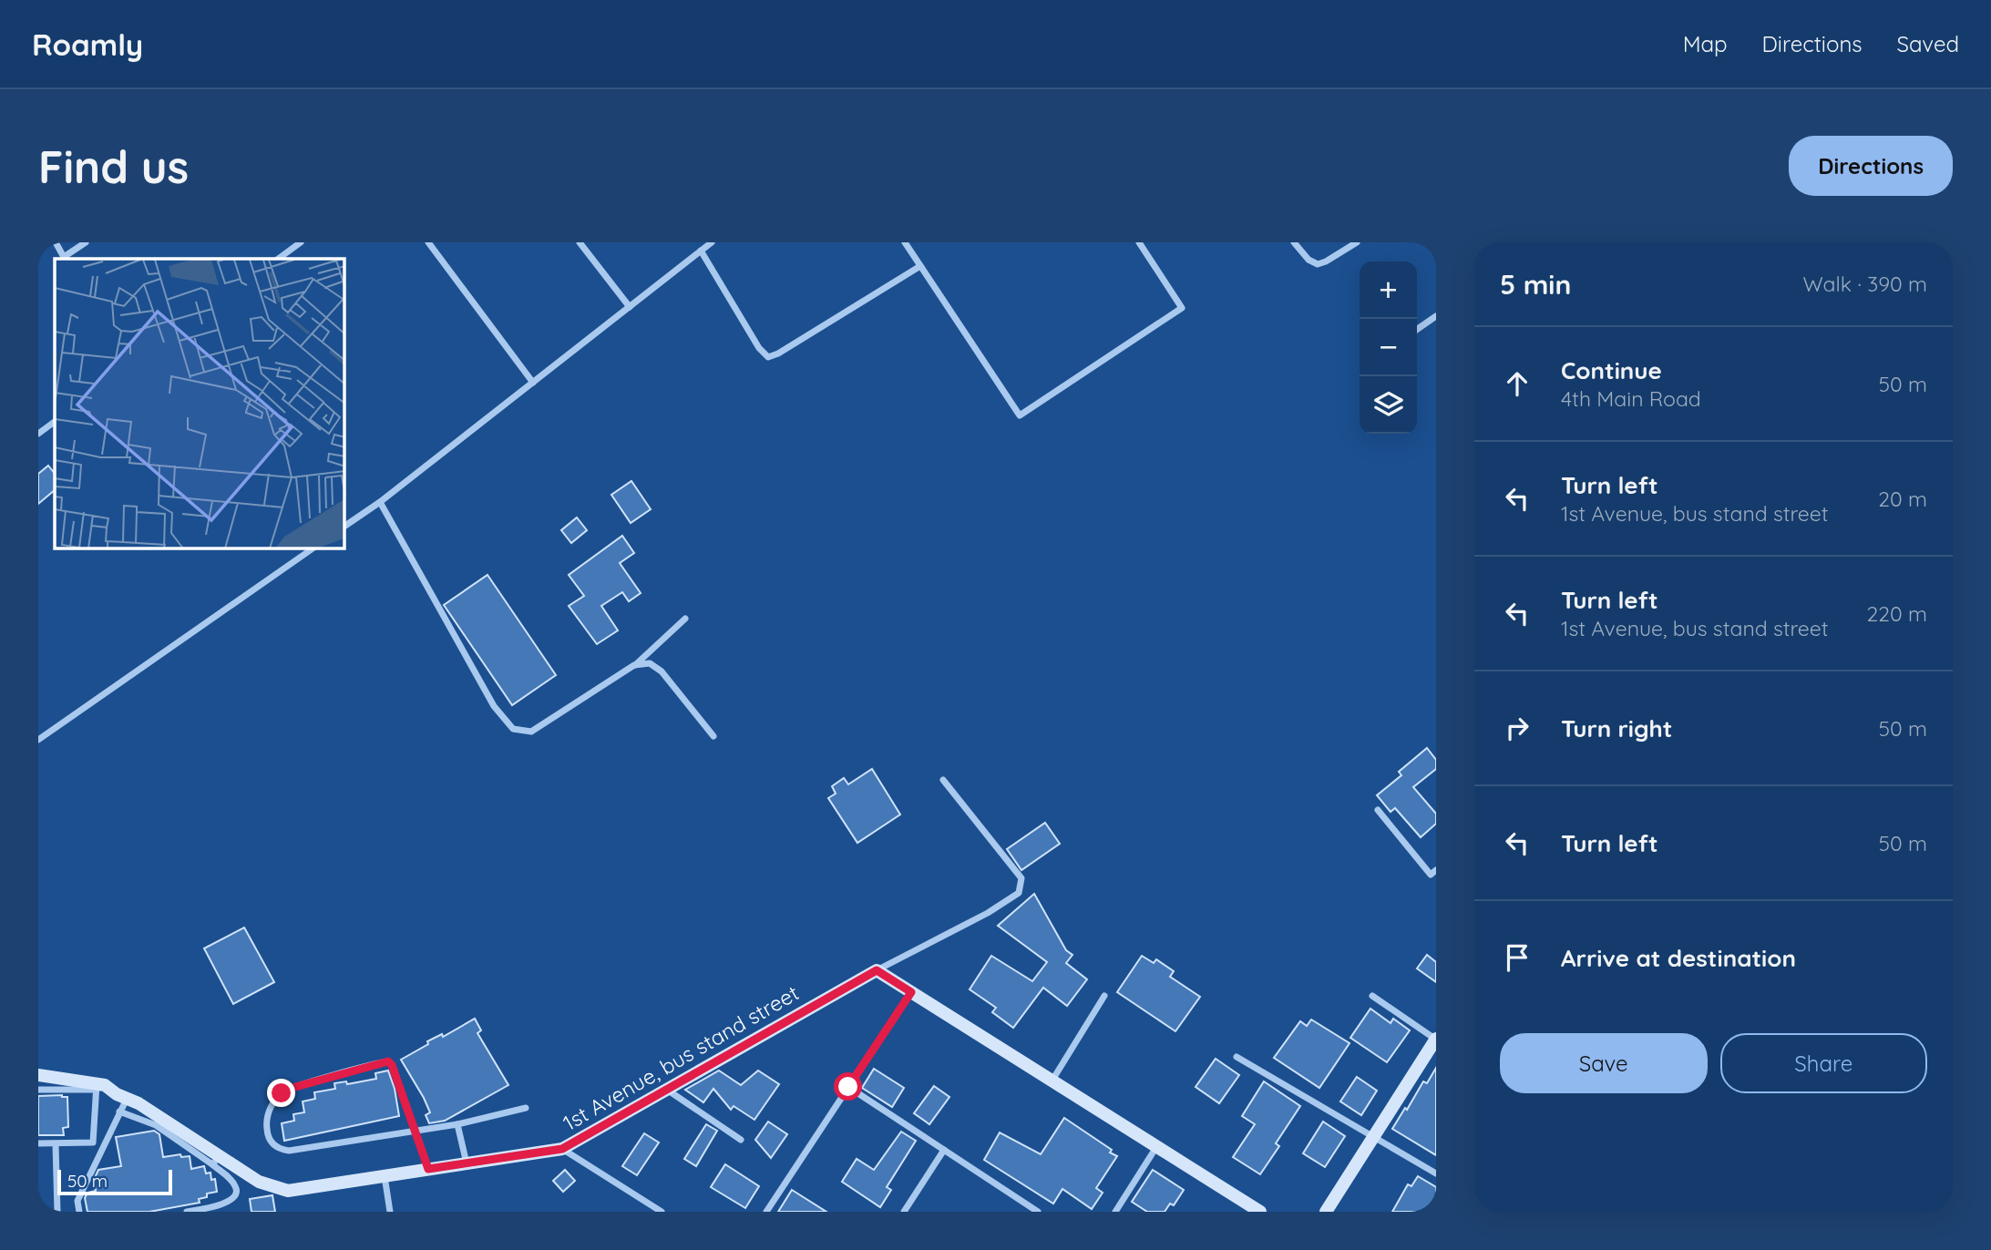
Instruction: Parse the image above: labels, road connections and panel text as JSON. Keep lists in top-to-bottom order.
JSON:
{
  "streets": {
    "street": ["1st Avenue, bus stand street"]
  },
  "scale_bar": "50 m",
  "page": {
    "header": "Roamly",
    "nav": ["Map", "Directions", "Saved"],
    "buttons": [
      "Directions",
      ["Save", "Share"]
    ],
    "title": "Find us",
    "heading": ["5 min", "Walk · 390 m"],
    "map_buttons": ["+", "−"],
    "list": [
      ["Continue", "4th Main Road", "50 m"],
      ["Turn left", "1st Avenue, bus stand street", "20 m"],
      ["Turn left", "1st Avenue, bus stand street", "220 m"],
      ["Turn right", "50 m"],
      ["Turn left", "50 m"],
      "Arrive at destination"
    ],
    "scale": "50 m"
  }
}
